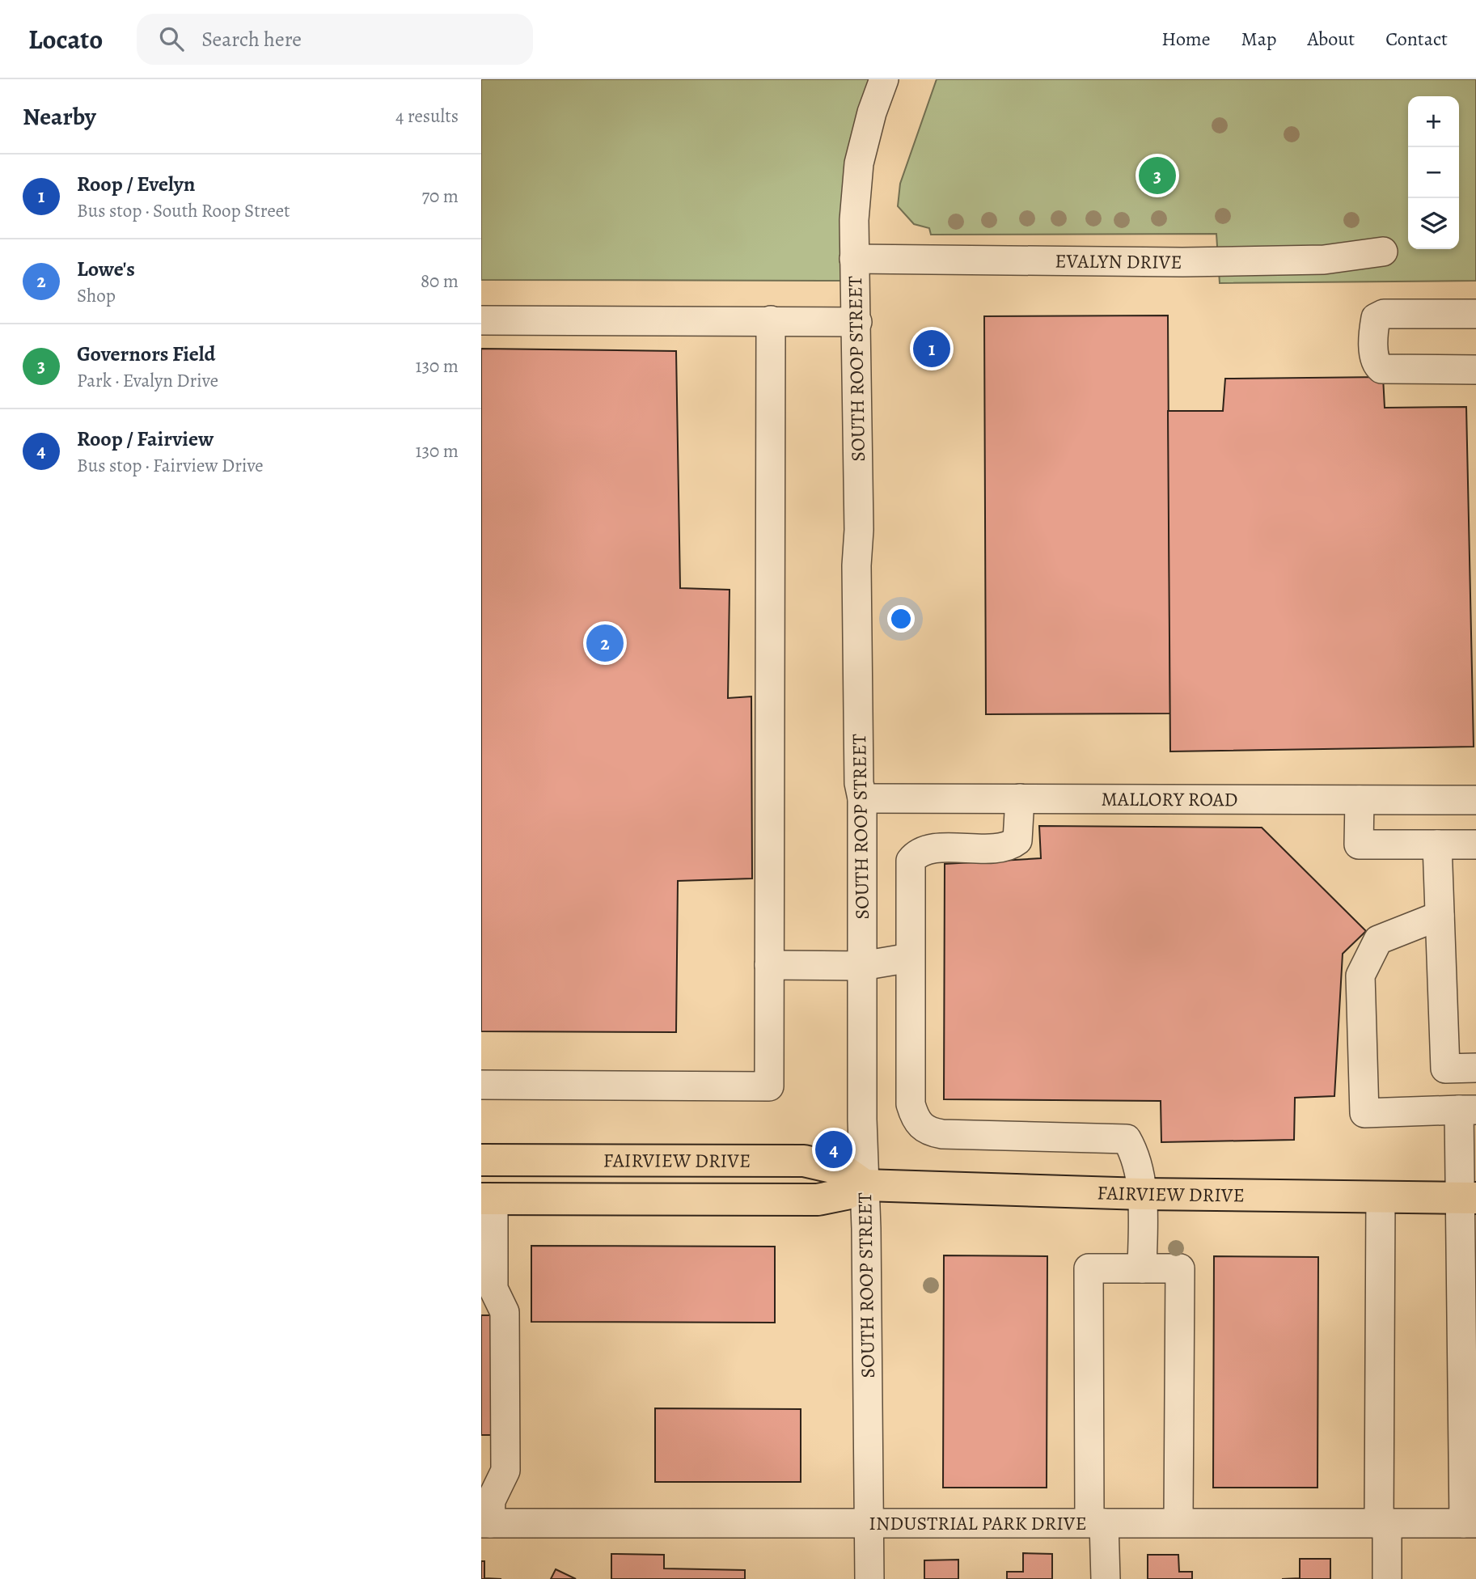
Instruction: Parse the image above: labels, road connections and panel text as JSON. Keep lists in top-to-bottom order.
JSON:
{
  "streets": {
    "main road": ["FAIRVIEW DRIVE"],
    "street": [
      "EVALYN DRIVE",
      "SOUTH ROOP STREET",
      "MALLORY ROAD",
      "INDUSTRIAL PARK DRIVE"
    ]
  },
  "crossings": [
    ["EVALYN DRIVE", "SOUTH ROOP STREET"],
    ["SOUTH ROOP STREET", "MALLORY ROAD"],
    ["SOUTH ROOP STREET", "FAIRVIEW DRIVE"],
    ["SOUTH ROOP STREET", "INDUSTRIAL PARK DRIVE"]
  ],
  "page": {
    "header": "Locato",
    "search": "Search here",
    "nav": [
      "Home",
      "Map",
      "About",
      "Contact"
    ],
    "heading": ["Nearby", "4 results"],
    "map_buttons": ["+", "−"],
    "list": [
      {
        "mark": "1",
        "name": "Roop / Evelyn",
        "note": "Bus stop · South Roop Street",
        "value": "70 m"
      },
      {
        "mark": "2",
        "name": "Lowe's",
        "note": "Shop",
        "value": "80 m"
      },
      {
        "mark": "3",
        "name": "Governors Field",
        "note": "Park · Evalyn Drive",
        "value": "130 m"
      },
      {
        "mark": "4",
        "name": "Roop / Fairview",
        "note": "Bus stop · Fairview Drive",
        "value": "130 m"
      }
    ],
    "pins": [
      "3",
      "1",
      "2",
      "4"
    ]
  }
}
